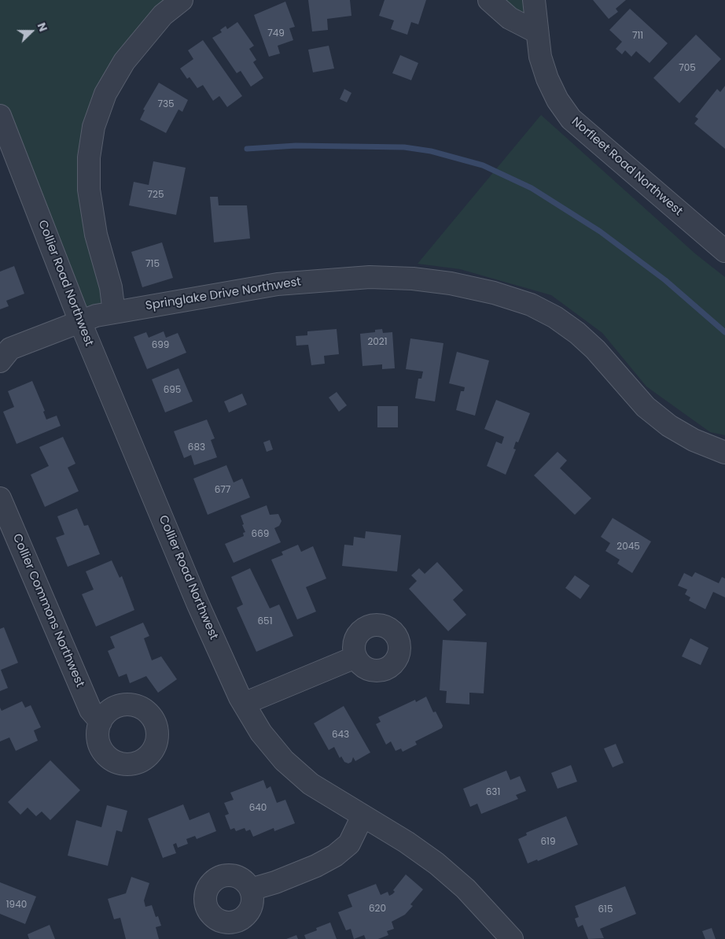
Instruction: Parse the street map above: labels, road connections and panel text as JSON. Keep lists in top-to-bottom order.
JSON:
{
  "streets": {
    "street": [
      "Norfleet Road Northwest",
      "Collier Road Northwest",
      "Springlake Drive Northwest",
      "Collier Commons Northwest"
    ]
  },
  "crossings": [
    ["Collier Road Northwest", "Springlake Drive Northwest"]
  ],
  "house_numbers": [
    "749",
    "711",
    "705",
    "735",
    "725",
    "715",
    "2021",
    "699",
    "695",
    "683",
    "677",
    "669",
    "2045",
    "651",
    "643",
    "631",
    "640",
    "619",
    "1940",
    "620",
    "615"
  ],
  "north": "right"
}
